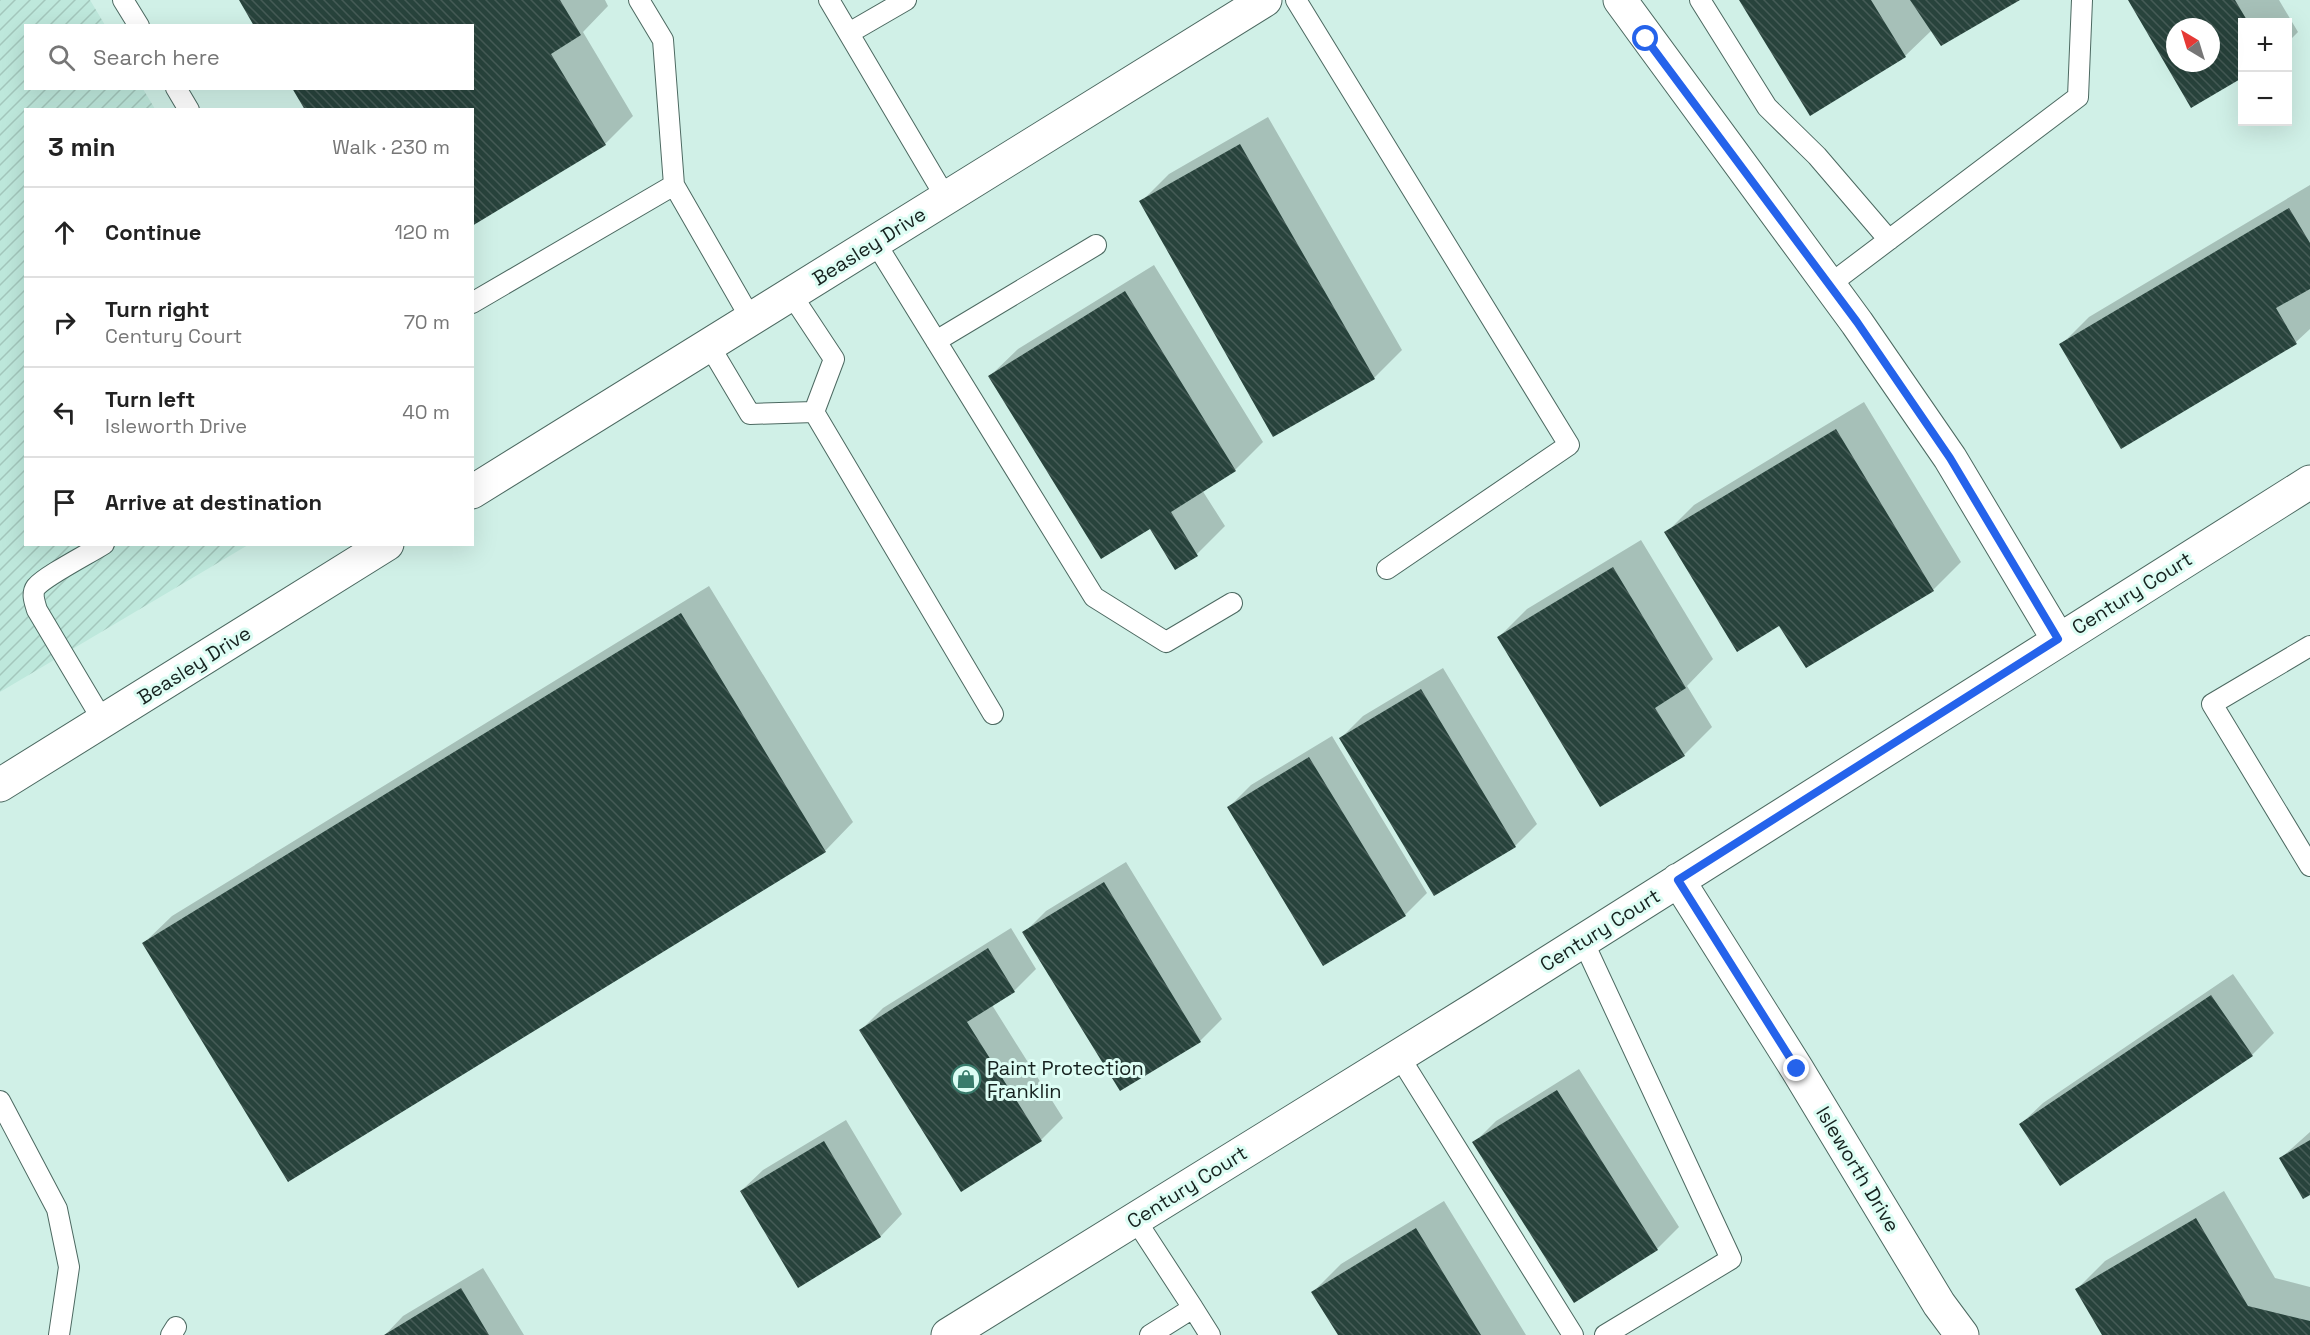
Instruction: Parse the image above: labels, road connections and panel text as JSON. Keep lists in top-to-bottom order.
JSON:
{
  "streets": {
    "street": ["Beasley Drive", "Century Court", "Isleworth Drive"]
  },
  "crossings": [
    ["Century Court", "Isleworth Drive"]
  ],
  "places": {
    "shop": ["Paint Protection Franklin"]
  },
  "north": "top left",
  "page": {
    "map_buttons": ["+", "−"],
    "search": "Search here",
    "heading": ["3 min", "Walk · 230 m"],
    "list": [
      ["Continue", "120 m"],
      ["Turn right", "Century Court", "70 m"],
      ["Turn left", "Isleworth Drive", "40 m"],
      "Arrive at destination"
    ]
  }
}
